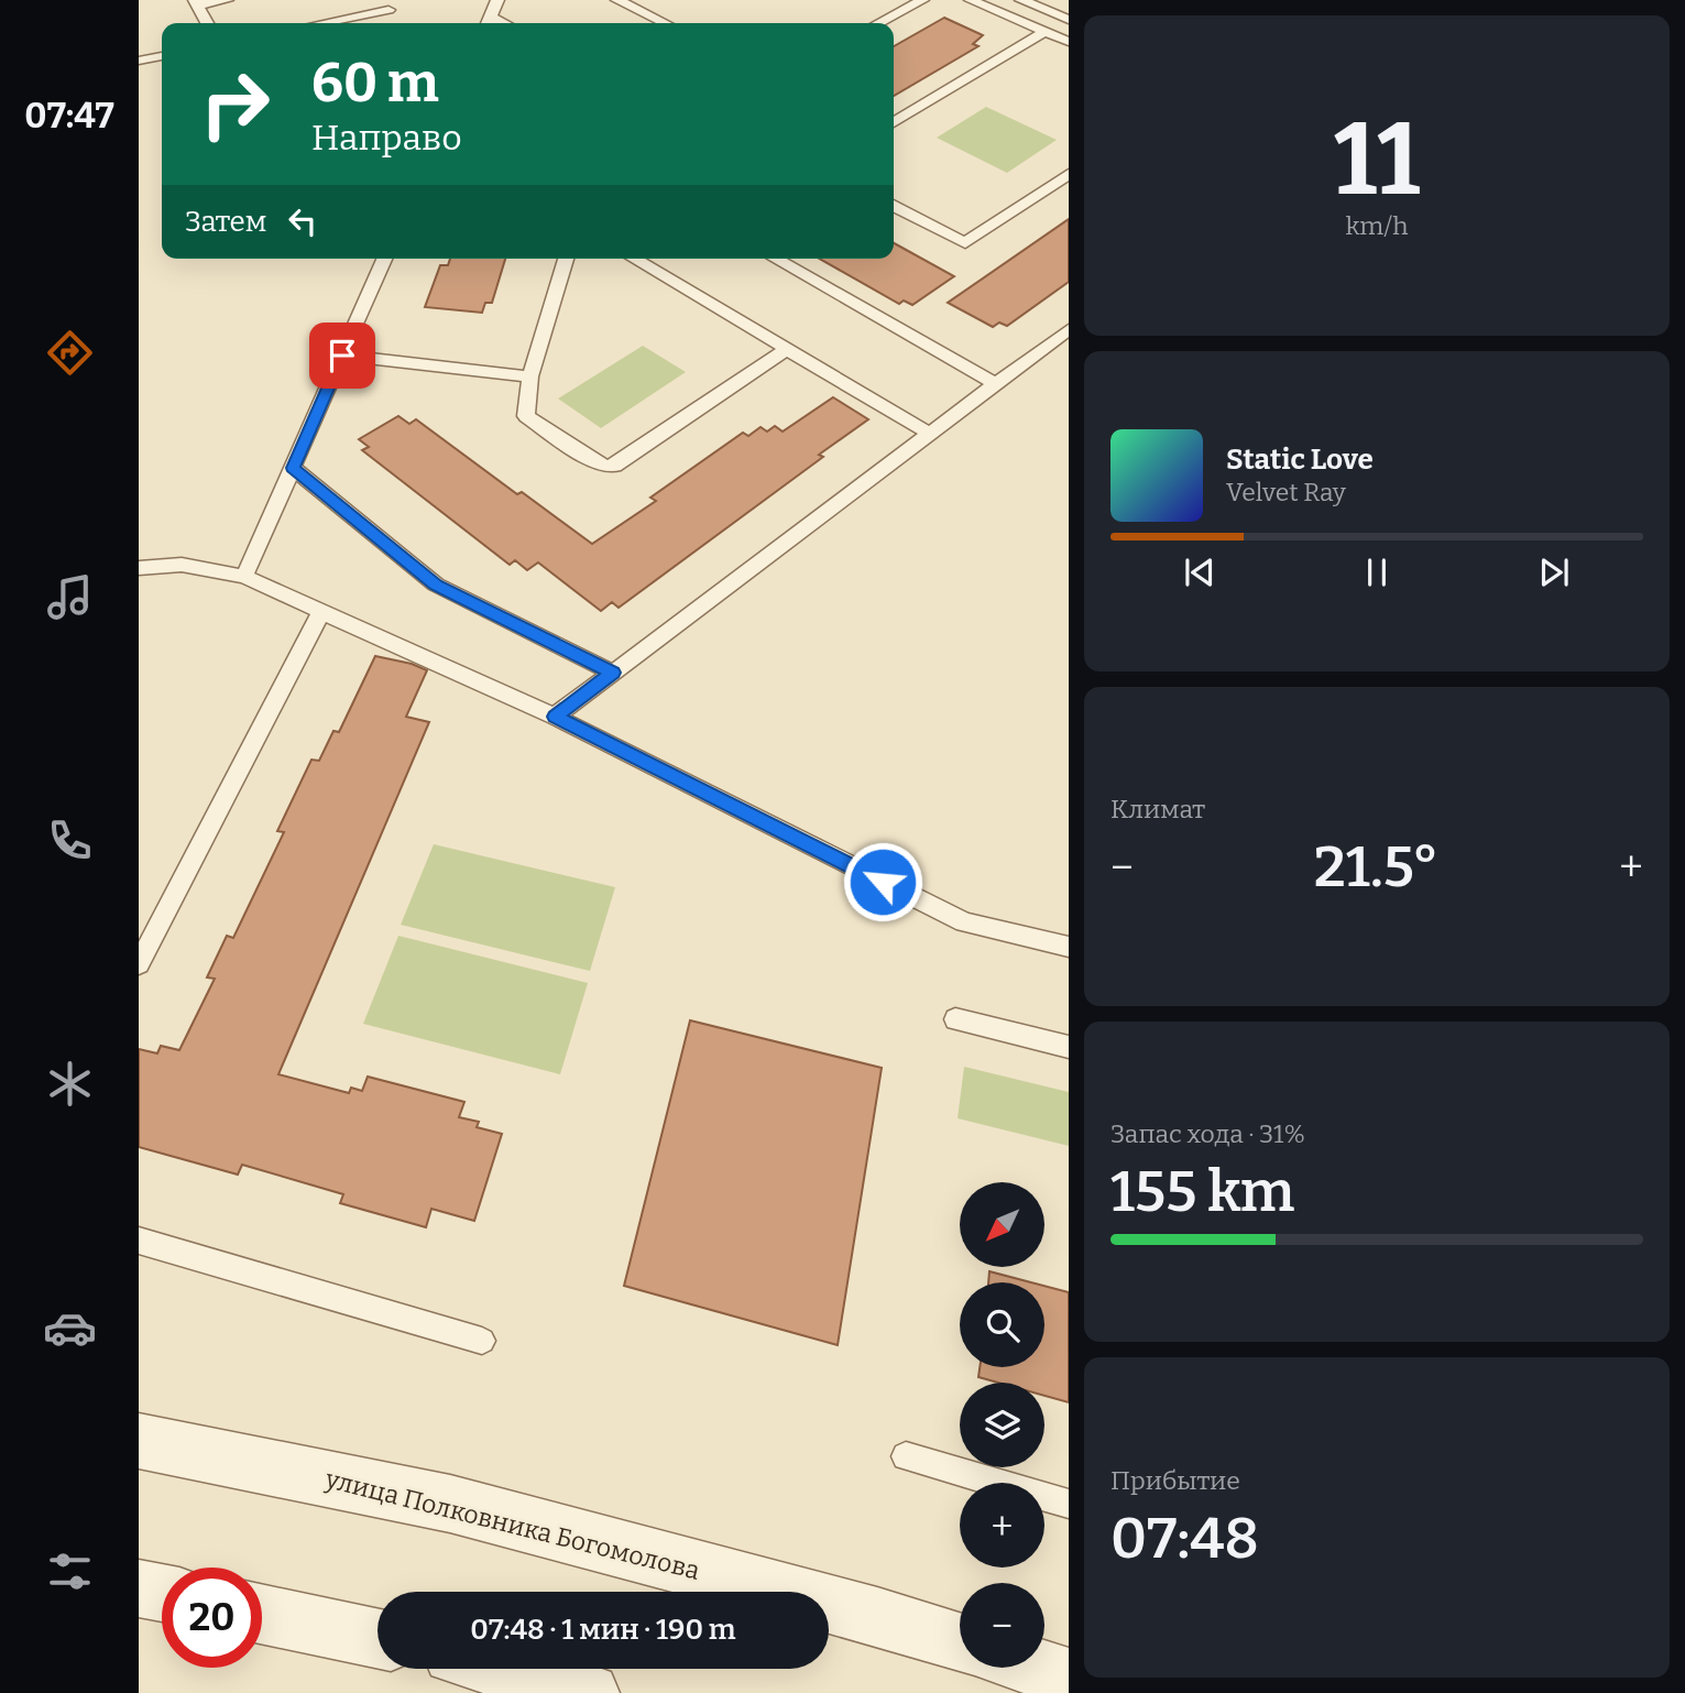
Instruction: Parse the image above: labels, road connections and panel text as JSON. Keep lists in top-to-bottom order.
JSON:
{
  "streets": {
    "street": ["улица Полковника Богомолова"]
  },
  "north": "bottom left",
  "page": {
    "tabs": "07:47",
    "tile": [
      ["11", "km/h"],
      "Климат",
      ["Запас хода · 31%", "155 km"],
      ["Прибытие", "07:48"]
    ],
    "turn": ["60 m", "Направо"],
    "then": "Затем",
    "song": ["Static Love", "Velvet Ray"],
    "heat": ["−", "21.5°", "+"],
    "map_buttons": ["+", "−"],
    "limit": "20",
    "trip": "07:48 · 1 мин · 190 m"
  }
}
